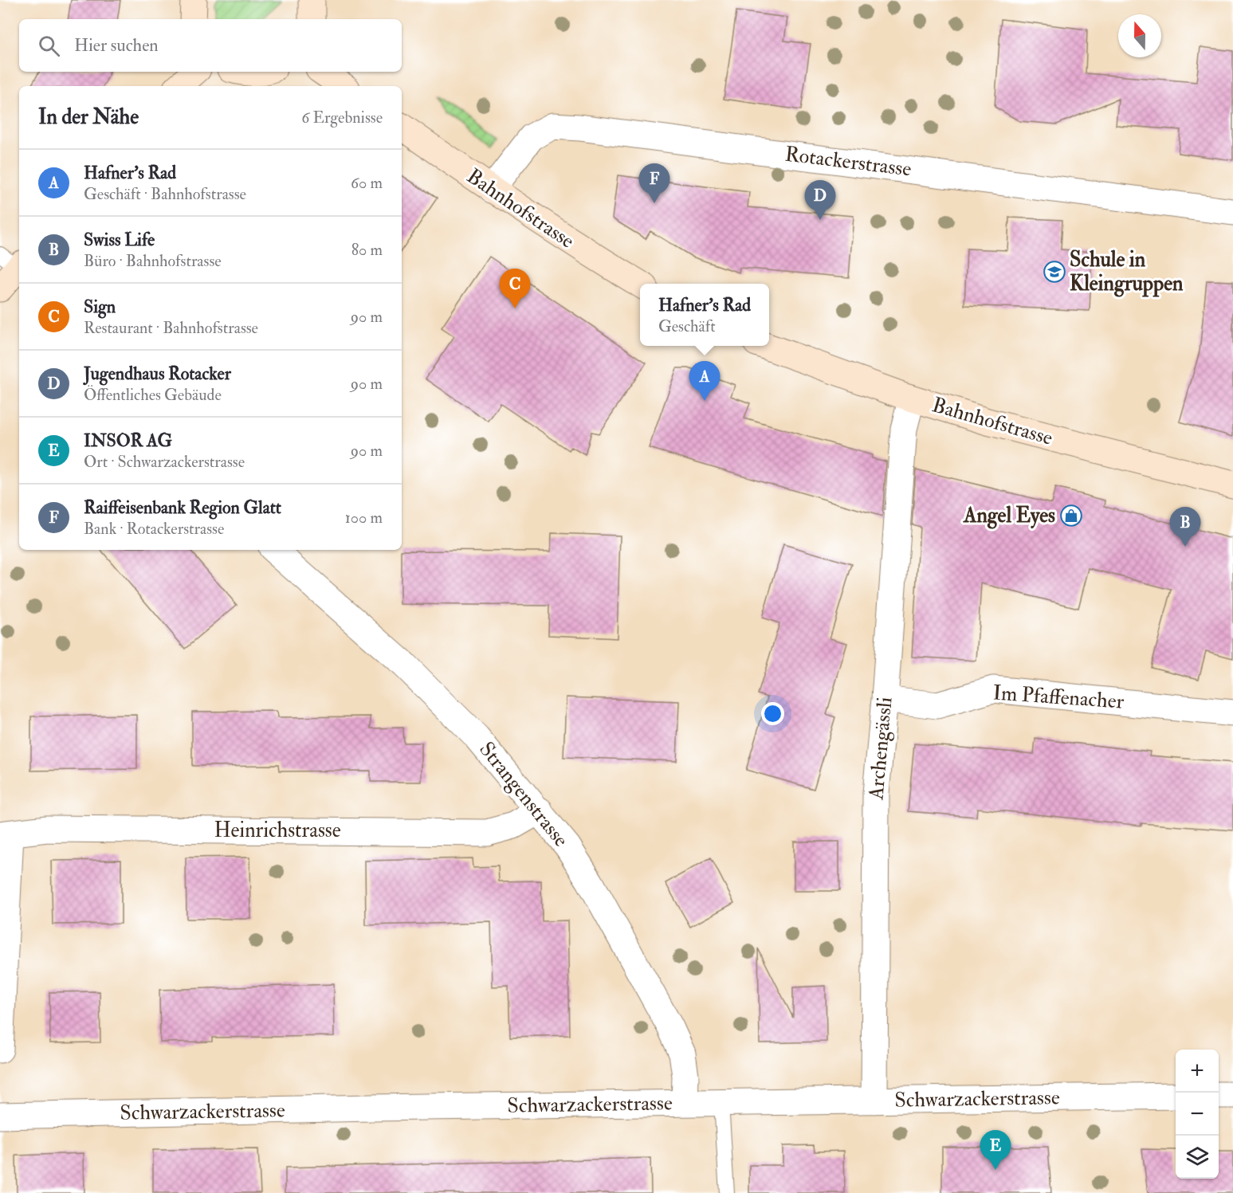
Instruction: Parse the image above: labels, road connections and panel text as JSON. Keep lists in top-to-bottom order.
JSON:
{
  "streets": {
    "street": [
      "Rotackerstrasse",
      "Bahnhofstrasse",
      "Im Pfaffenacher",
      "Archengässli",
      "Strangenstrasse",
      "Heinrichstrasse",
      "Schwarzackerstrasse"
    ]
  },
  "crossings": [
    ["Rotackerstrasse", "Bahnhofstrasse"],
    ["Bahnhofstrasse", "Archengässli"],
    ["Im Pfaffenacher", "Archengässli"],
    ["Archengässli", "Schwarzackerstrasse"],
    ["Strangenstrasse", "Heinrichstrasse"],
    ["Strangenstrasse", "Schwarzackerstrasse"]
  ],
  "places": {
    "school or university": ["Schule in Kleingruppen"],
    "shop": ["Angel Eyes"]
  },
  "north": "top",
  "page": {
    "search": "Hier suchen",
    "heading": ["In der Nähe", "6 Ergebnisse"],
    "list": [
      {
        "mark": "A",
        "name": "Hafner's Rad",
        "note": "Geschäft · Bahnhofstrasse",
        "value": "60 m"
      },
      {
        "mark": "B",
        "name": "Swiss Life",
        "note": "Büro · Bahnhofstrasse",
        "value": "80 m"
      },
      {
        "mark": "C",
        "name": "Sign",
        "note": "Restaurant · Bahnhofstrasse",
        "value": "90 m"
      },
      {
        "mark": "D",
        "name": "Jugendhaus Rotacker",
        "note": "Öffentliches Gebäude",
        "value": "90 m"
      },
      {
        "mark": "E",
        "name": "INSOR AG",
        "note": "Ort · Schwarzackerstrasse",
        "value": "90 m"
      },
      {
        "mark": "F",
        "name": "Raiffeisenbank Region Glatt",
        "note": "Bank · Rotackerstrasse",
        "value": "100 m"
      }
    ],
    "pins": [
      "F",
      "D",
      "C",
      "A",
      "B",
      "E"
    ],
    "popup": ["Hafner's Rad", "Geschäft"],
    "map_buttons": ["+", "−"]
  }
}
